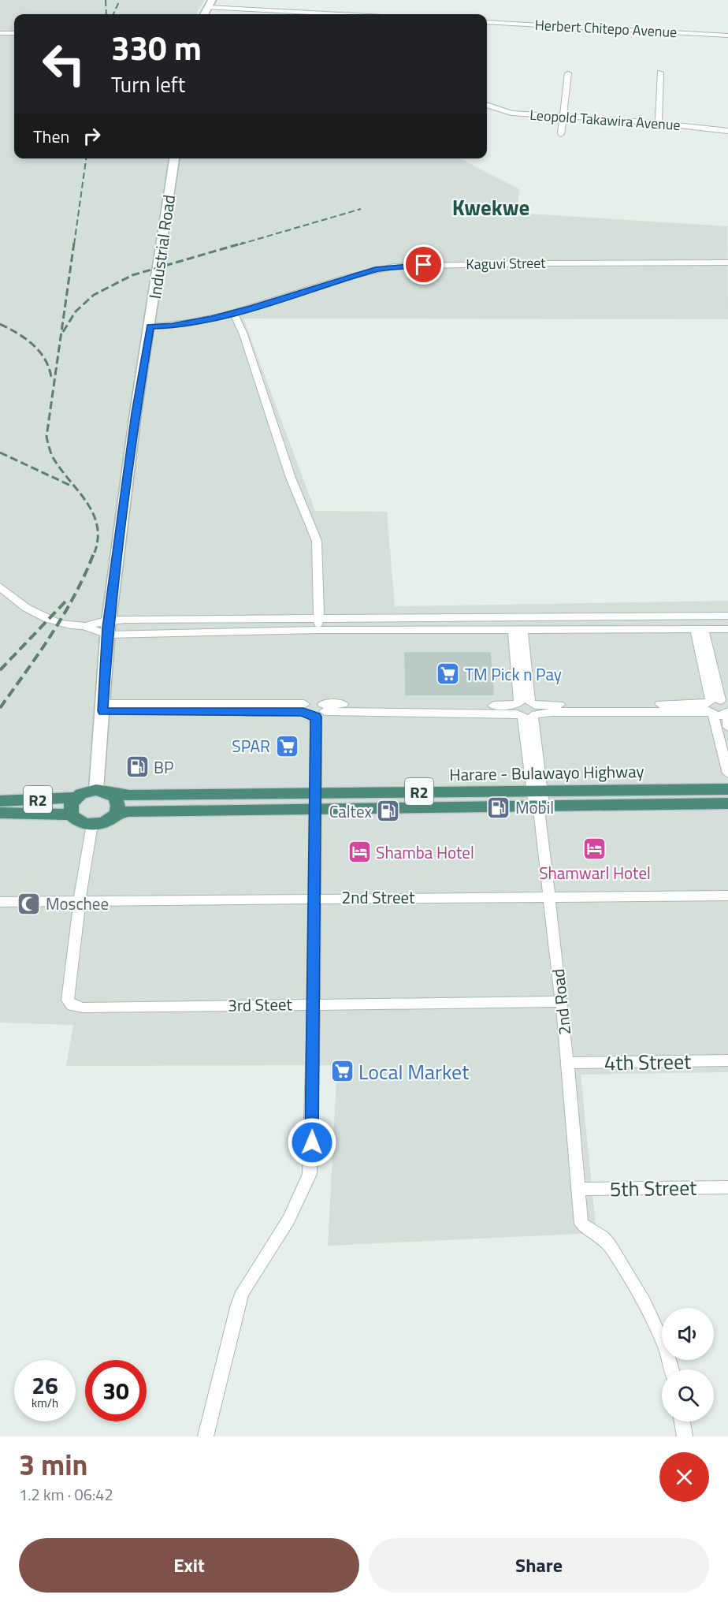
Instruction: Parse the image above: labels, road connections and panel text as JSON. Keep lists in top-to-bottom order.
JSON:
{
  "streets": {
    "highway": ["Harare - Bulawayo Highway", "R2"],
    "street": [
      "Herbert Chitepo Avenue",
      "Leopold Takawira Avenue",
      "Industrial Road",
      "Kaguvi Street",
      "2nd Street",
      "2nd Road",
      "3rd Steet",
      "4th Street",
      "5th Street"
    ]
  },
  "crossings": [
    ["Industrial Road", "Kaguvi Street"],
    ["Industrial Road", "Harare - Bulawayo Highway"],
    ["Industrial Road", "R2"],
    ["Harare - Bulawayo Highway", "R2"],
    ["Harare - Bulawayo Highway", "2nd Road"],
    ["2nd Street", "2nd Road"],
    ["2nd Street", "3rd Steet"],
    ["2nd Road", "3rd Steet"],
    ["2nd Road", "4th Street"],
    ["2nd Road", "5th Street"]
  ],
  "districts": ["Kwekwe"],
  "places": {
    "supermarket": ["TM Pick n Pay", "SPAR", "Local Market"],
    "fuel station": ["BP", "Mobil", "Caltex"],
    "hotel": ["Shamwarl Hotel", "Shamba Hotel"],
    "mosque": ["Moschee"]
  },
  "page": {
    "turn": ["330 m", "Turn left"],
    "then": "Then",
    "speed": "26 km/h",
    "limit": "30",
    "heading": ["3 min", "1.2 km · 06:42"],
    "buttons": ["Exit", "Share"]
  }
}
